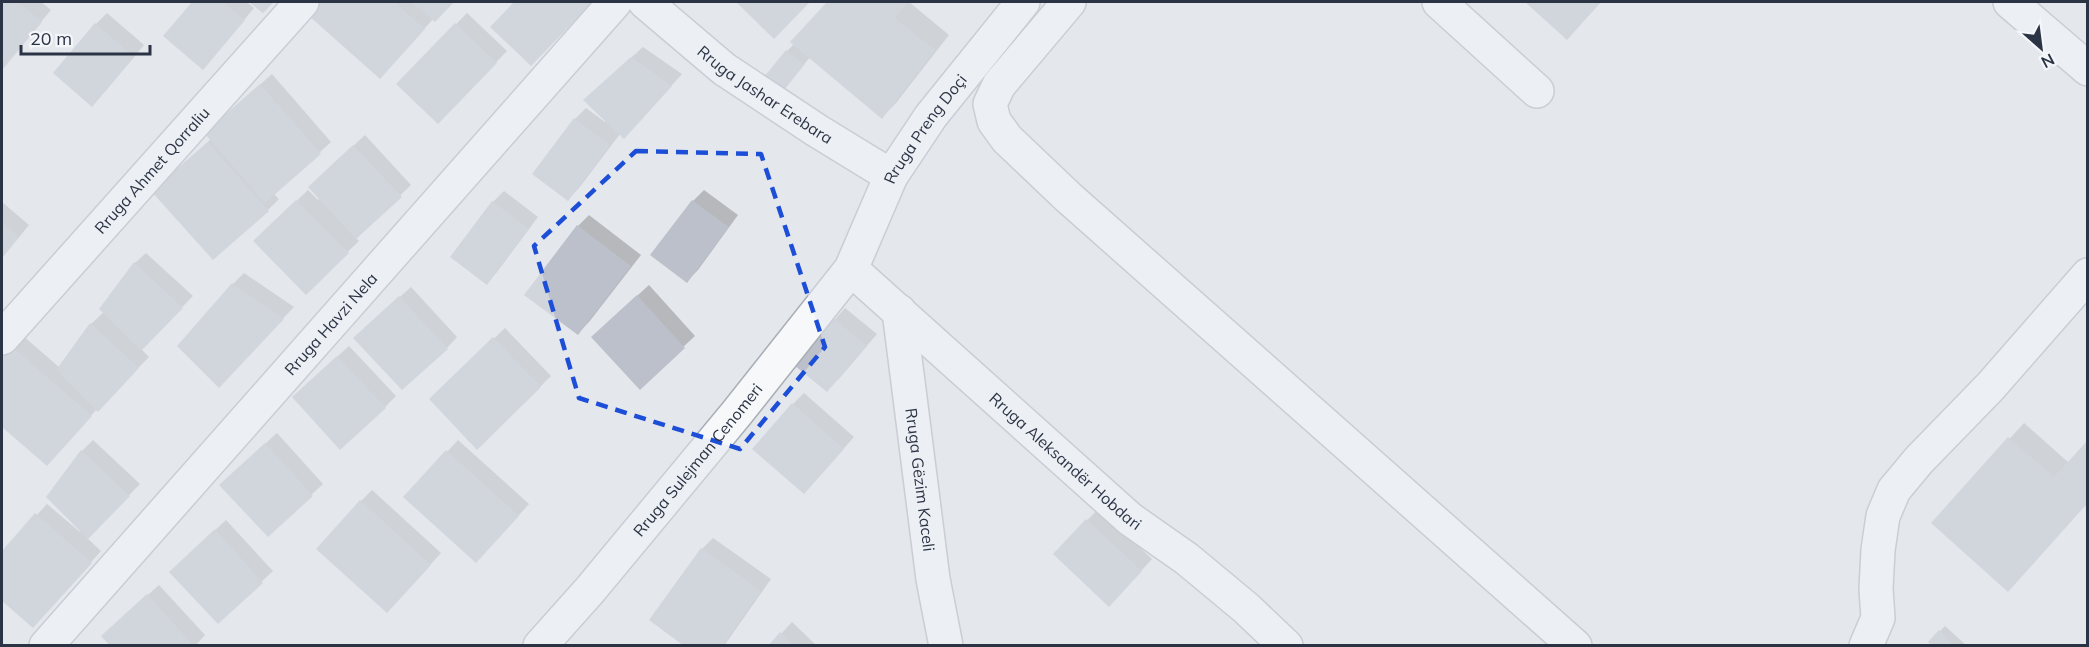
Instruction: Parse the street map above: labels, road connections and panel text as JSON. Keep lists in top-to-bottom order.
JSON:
{
  "streets": {
    "street": [
      "Rruga Jashar Erebara",
      "Rruga Preng Doçi",
      "Rruga Ahmet Qorraliu",
      "Rruga Havzi Nela",
      "Rruga Sulejman Cenomeri",
      "Rruga Aleksandër Hobdari",
      "Rruga Gëzim Kaceli"
    ]
  },
  "crossings": [
    ["Rruga Jashar Erebara", "Rruga Preng Doçi"],
    ["Rruga Preng Doçi", "Rruga Sulejman Cenomeri"],
    ["Rruga Preng Doçi", "Rruga Aleksandër Hobdari"],
    ["Rruga Sulejman Cenomeri", "Rruga Aleksandër Hobdari"],
    ["Rruga Aleksandër Hobdari", "Rruga Gëzim Kaceli"]
  ],
  "scale_bar": "20 m",
  "north": "bottom right"
}
